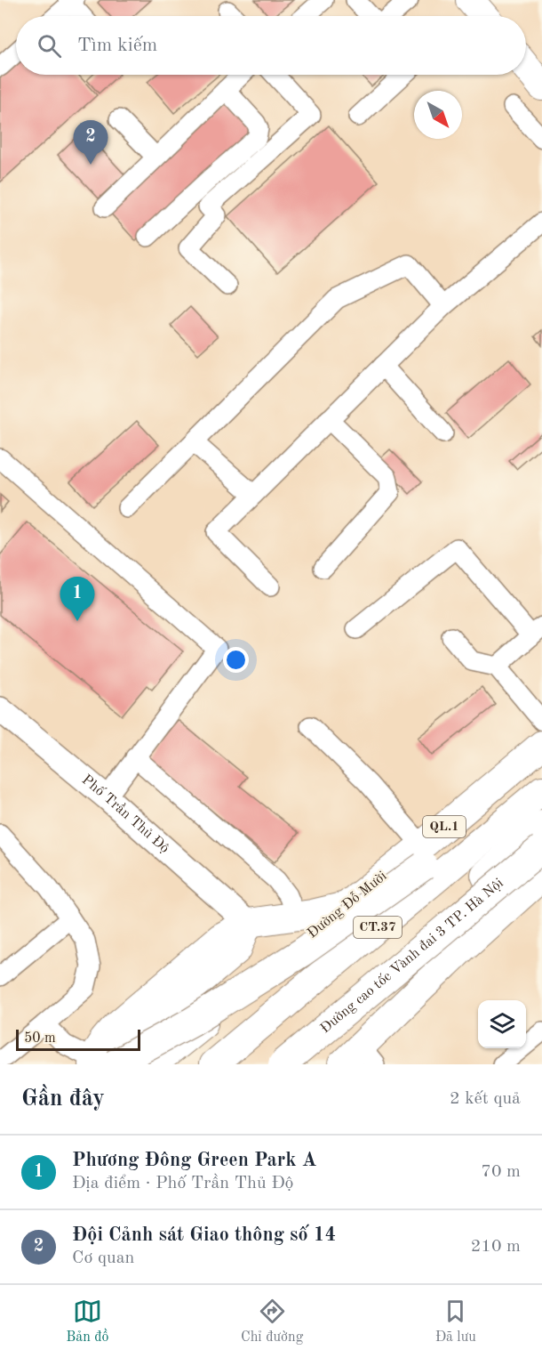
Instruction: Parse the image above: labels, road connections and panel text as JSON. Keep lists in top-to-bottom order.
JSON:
{
  "streets": {
    "highway": [
      "QL.1",
      "Đường Đỗ Mười",
      "CT.37",
      "Đường cao tốc Vành đai 3 TP. Hà Nội"
    ],
    "main road": ["Phố Trần Thủ Độ"]
  },
  "crossings": [
    ["Phố Trần Thủ Độ", "QL.1"],
    ["QL.1", "Đường Đỗ Mười"]
  ],
  "scale_bar": "50 m",
  "north": "bottom right",
  "page": {
    "search": "Tìm kiếm",
    "pins": ["2", "1"],
    "scale": "50 m",
    "heading": ["Gần đây", "2 kết quả"],
    "list": [
      {
        "mark": "1",
        "name": "Phương Đông Green Park A",
        "note": "Địa điểm · Phố Trần Thủ Độ",
        "value": "70 m"
      },
      {
        "mark": "2",
        "name": "Đội Cảnh sát Giao thông số 14",
        "note": "Cơ quan",
        "value": "210 m"
      }
    ],
    "nav": ["Bản đồ", "Chỉ đường", "Đã lưu"]
  }
}
